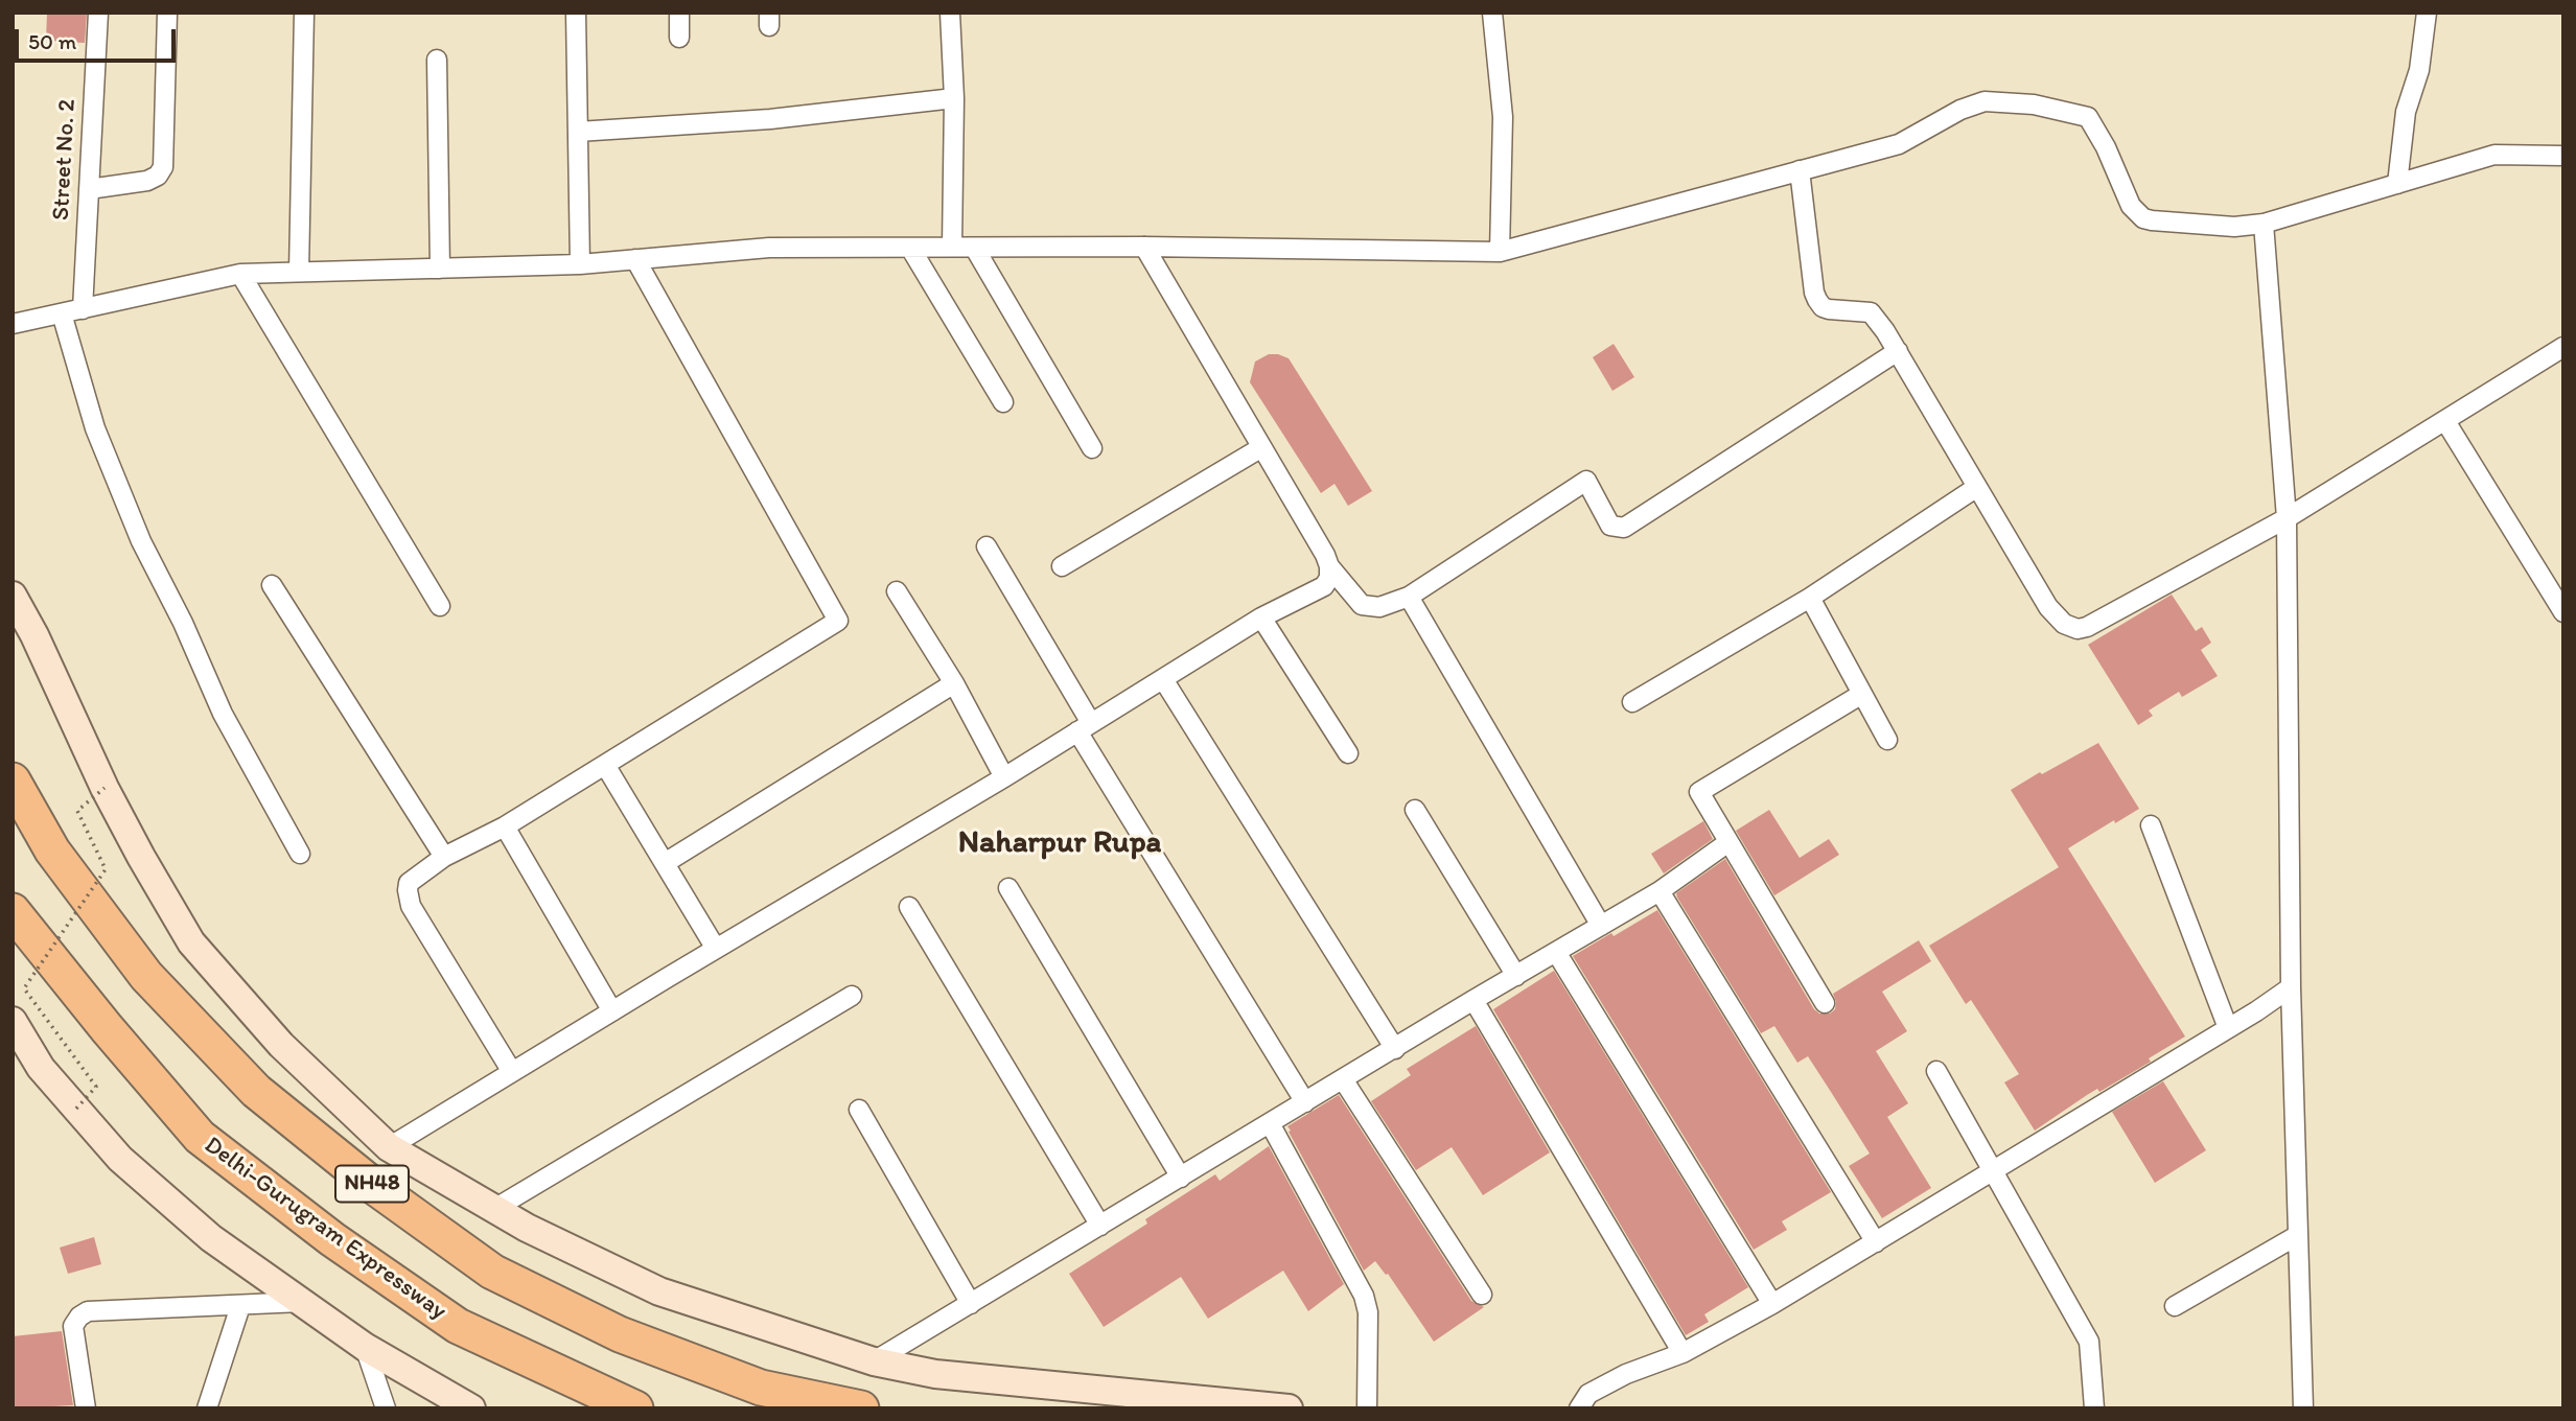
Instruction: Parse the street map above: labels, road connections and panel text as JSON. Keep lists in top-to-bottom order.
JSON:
{
  "streets": {
    "highway": ["NH48", "Delhi-Gurugram Expressway"],
    "street": ["Street No. 2"]
  },
  "districts": ["Naharpur Rupa"],
  "scale_bar": "50 m"
}
